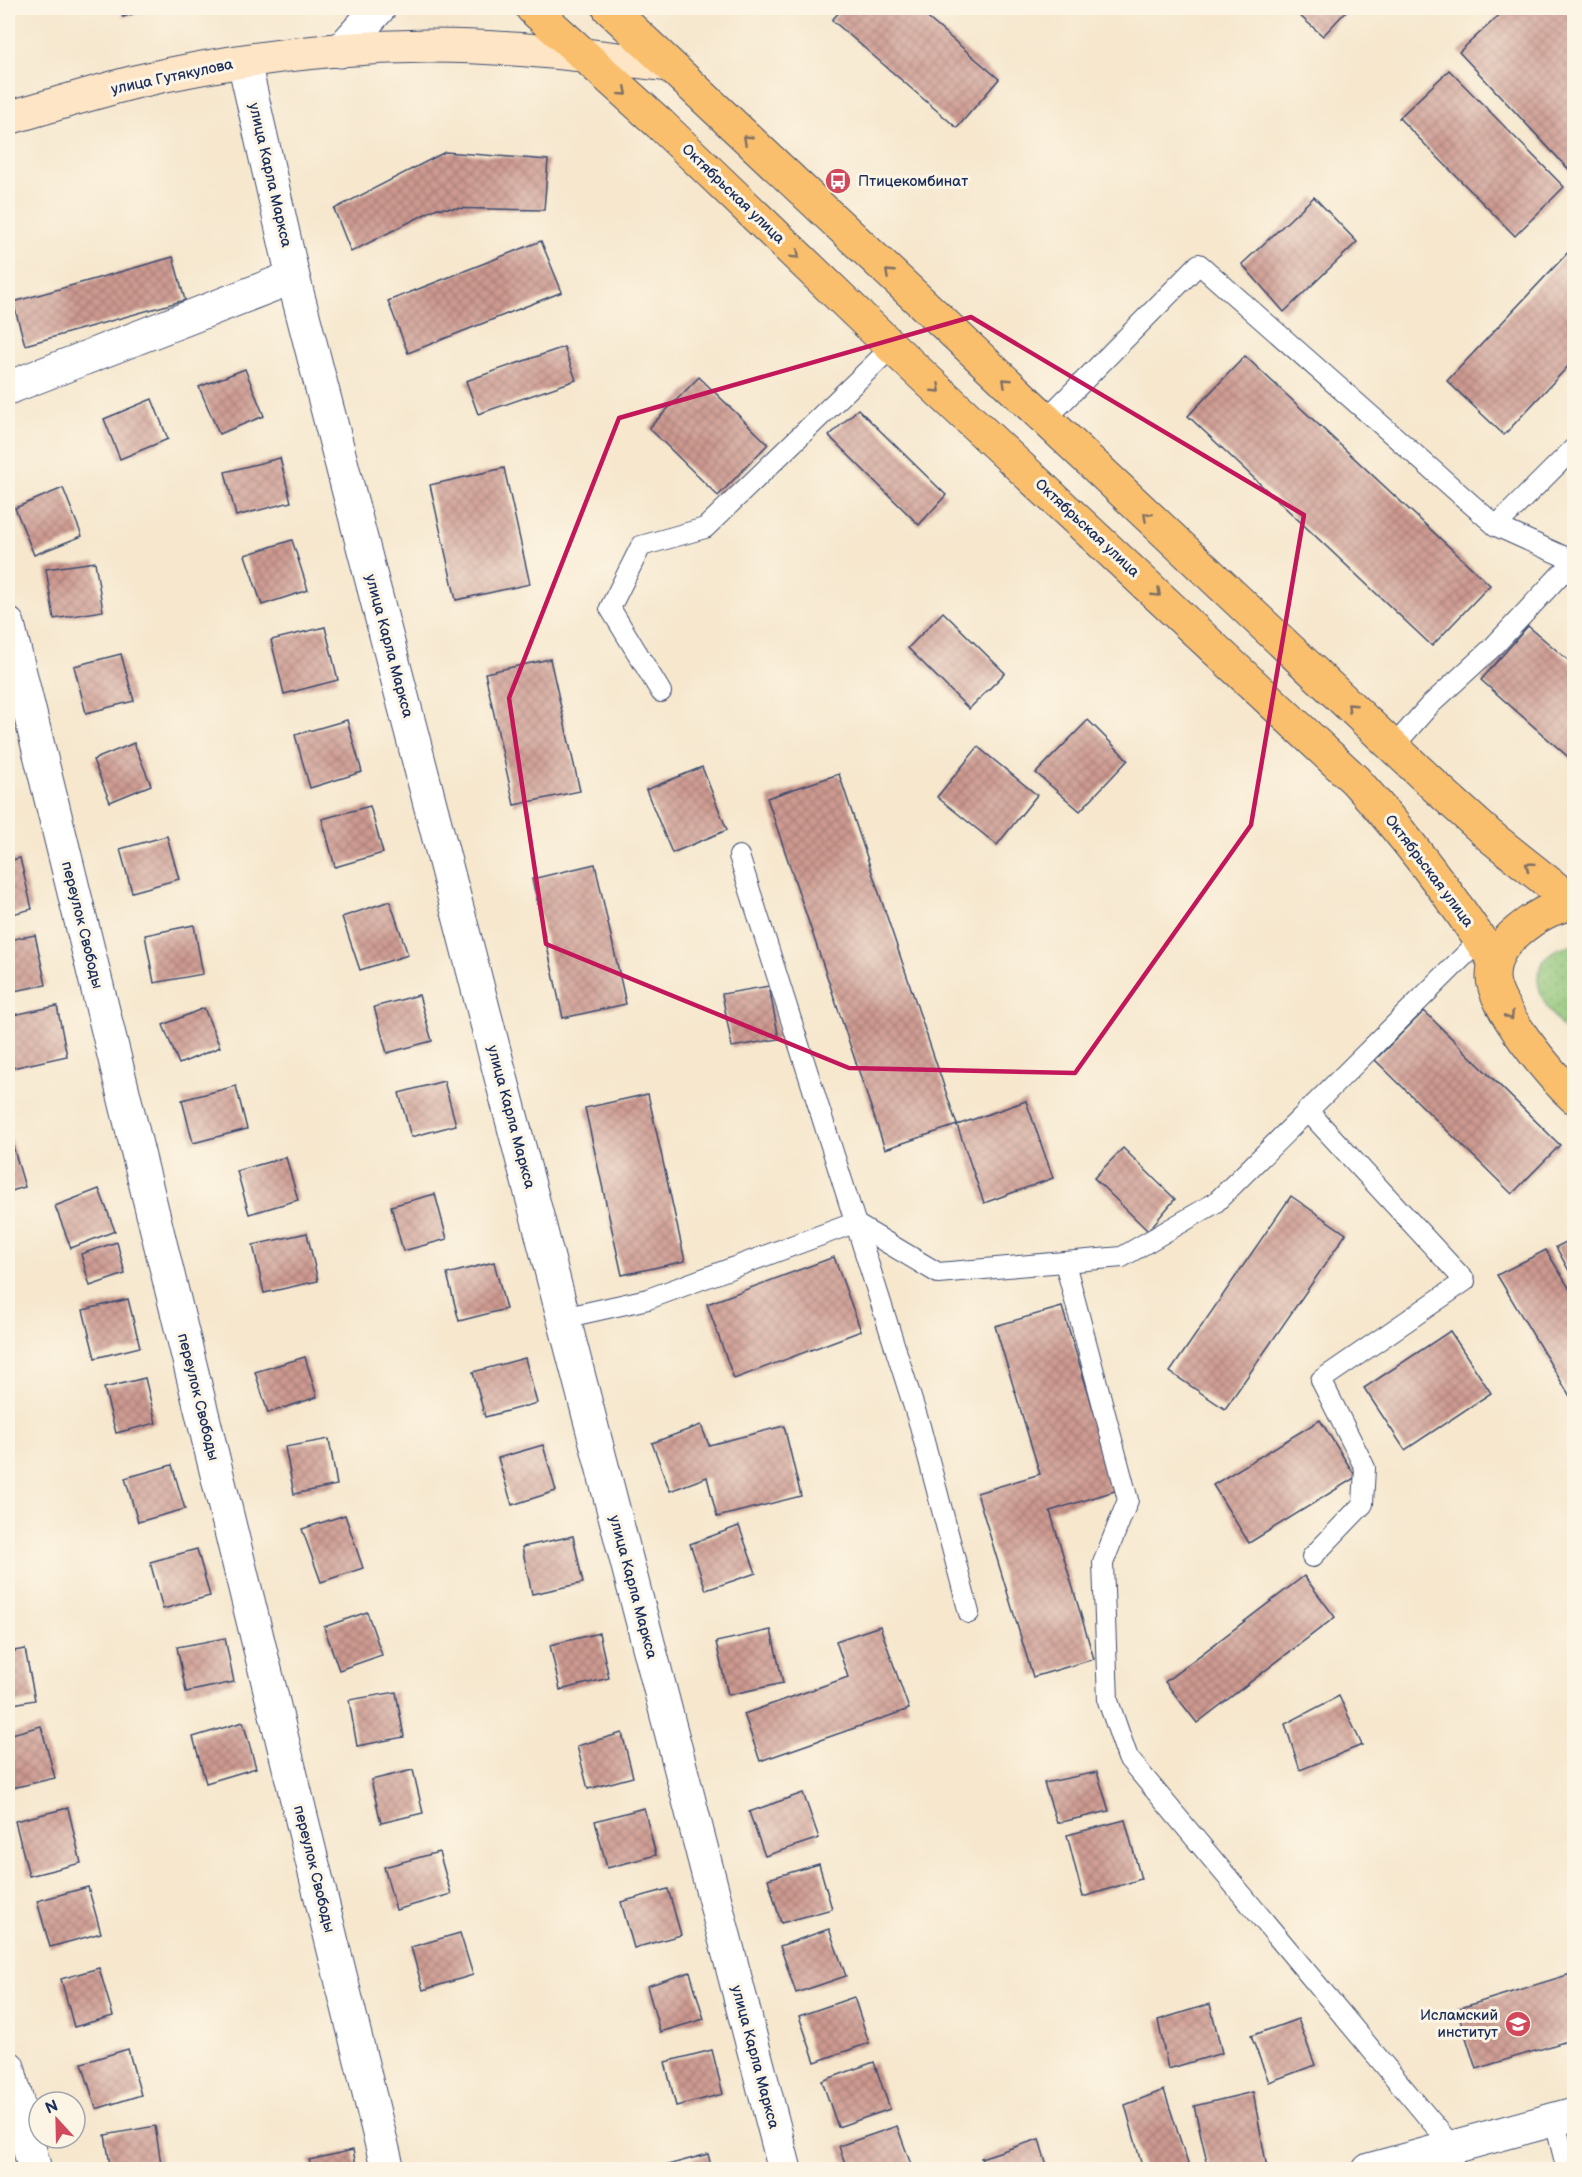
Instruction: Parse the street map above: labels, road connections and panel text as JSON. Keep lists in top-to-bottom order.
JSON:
{
  "streets": {
    "main road": ["улица Гутякулова", "Октябрьская улица"],
    "street": ["улица Карла Маркса", "переулок Свободы"]
  },
  "crossings": [
    ["улица Гутякулова", "улица Карла Маркса"],
    ["улица Гутякулова", "Октябрьская улица"]
  ],
  "places": {
    "bus stop": ["Птицекомбинат"],
    "school or university": ["Исламский институт"]
  },
  "north": "top"
}
